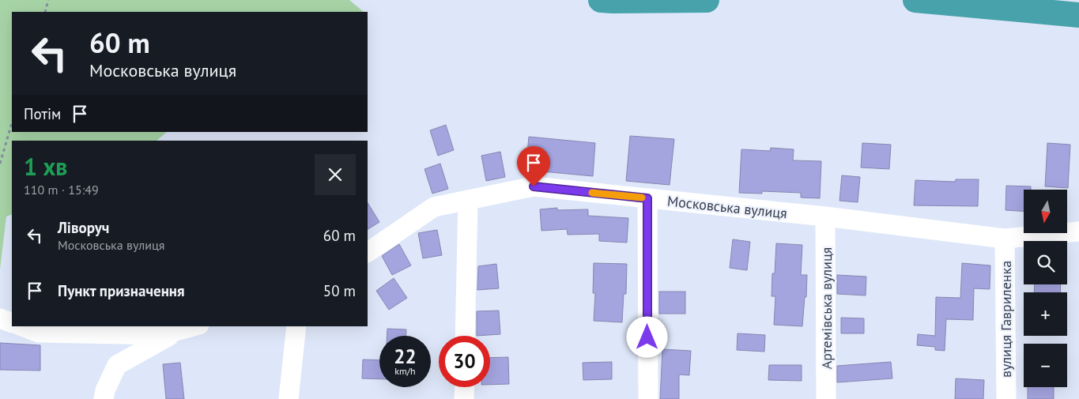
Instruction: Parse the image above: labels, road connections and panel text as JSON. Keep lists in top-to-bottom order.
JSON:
{
  "streets": {
    "street": ["Московська вулиця", "Артемівська вулиця", "вулиця Гавриленка"]
  },
  "crossings": [
    ["Московська вулиця", "Артемівська вулиця"],
    ["Московська вулиця", "вулиця Гавриленка"]
  ],
  "north": "bottom",
  "page": {
    "turn": ["60 m", "Московська вулиця"],
    "then": "Потім",
    "heading": ["1 хв", "110 m · 15:49"],
    "map_buttons": ["+", "−"],
    "list": [
      {
        "name": "Ліворуч",
        "note": "Московська вулиця",
        "value": "60 m"
      },
      {
        "name": "Пункт призначення",
        "value": "50 m"
      }
    ],
    "speed": "22 km/h",
    "limit": "30"
  }
}
